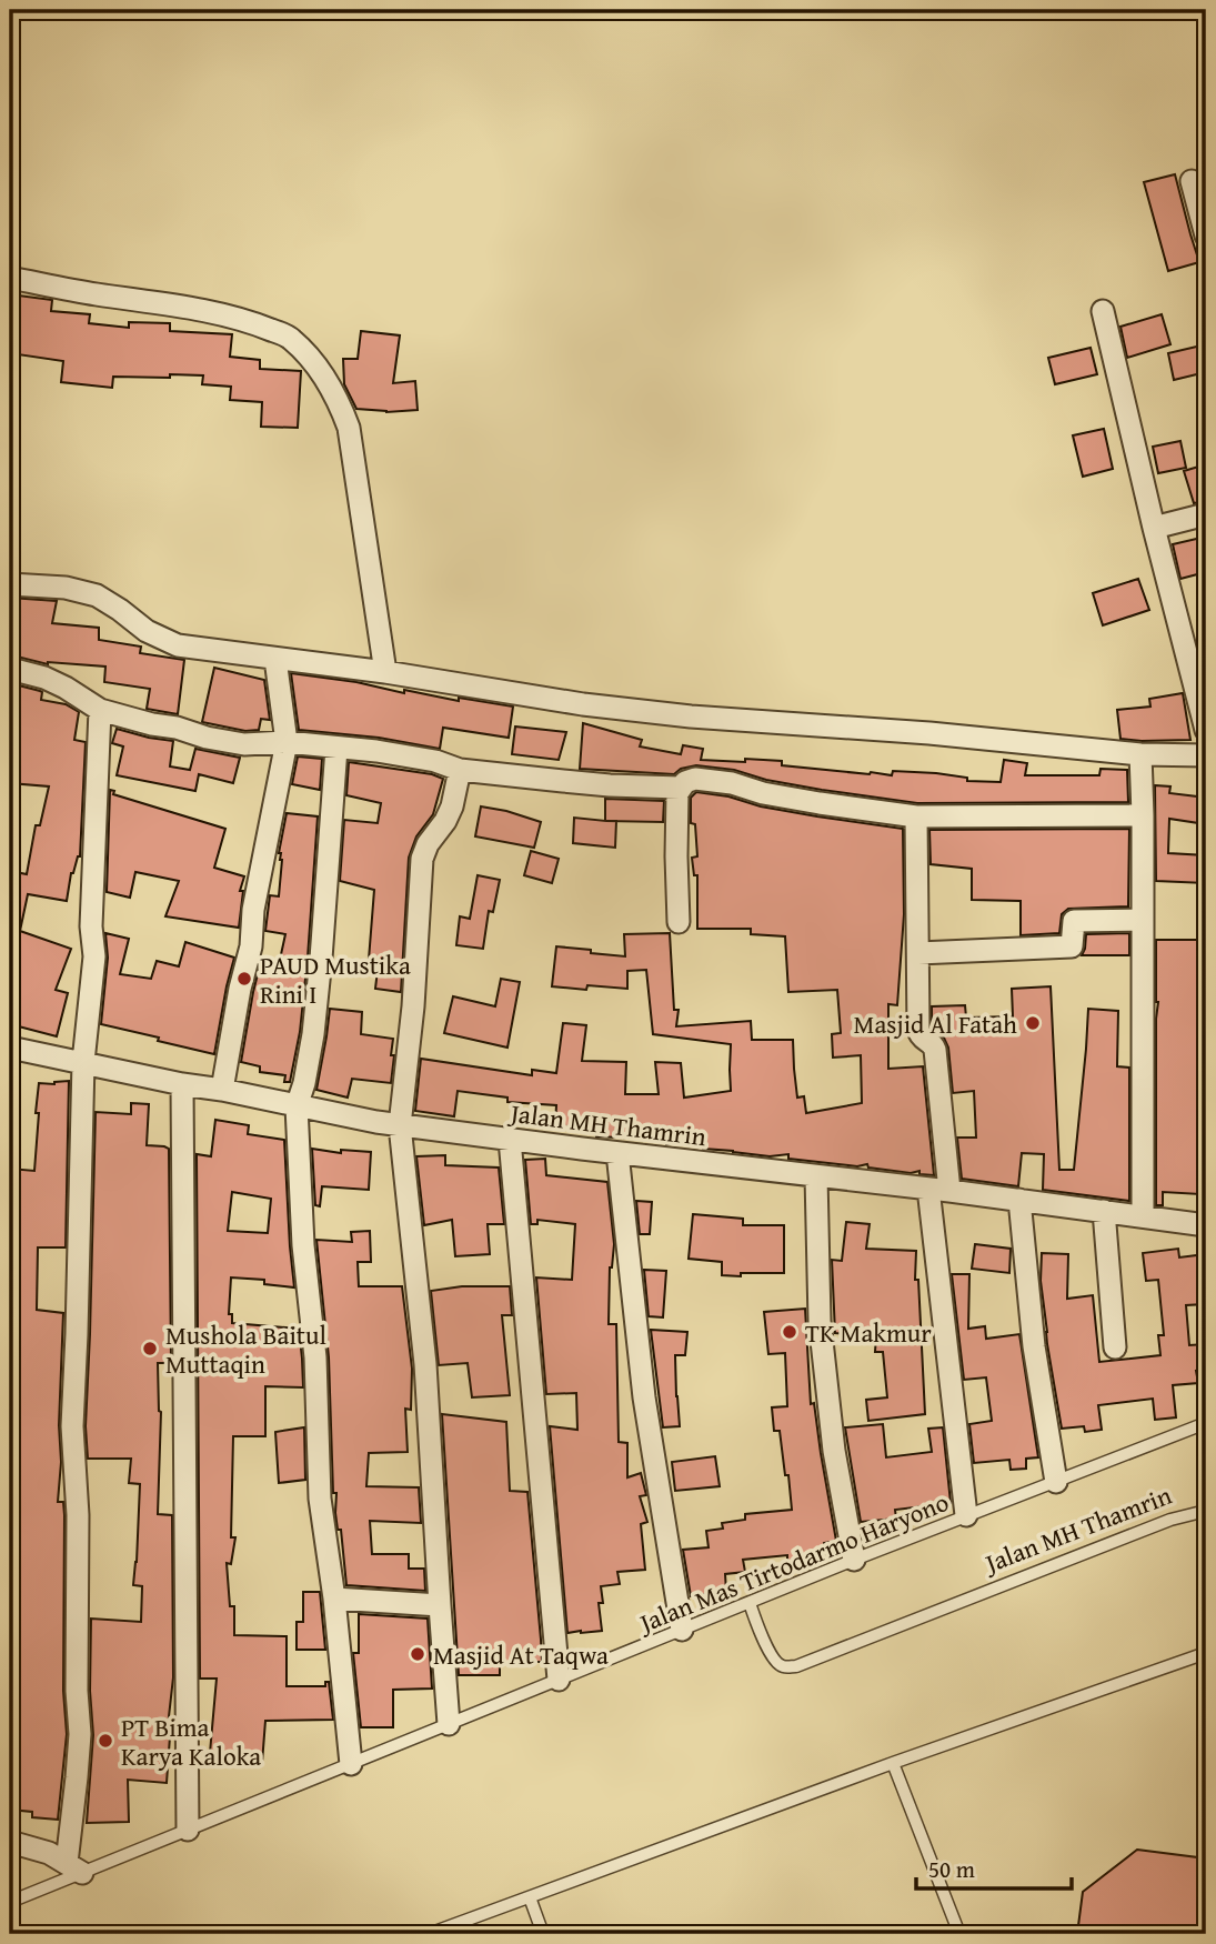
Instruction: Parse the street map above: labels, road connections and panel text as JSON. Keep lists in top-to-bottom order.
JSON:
{
  "streets": {
    "street": ["Jalan MH Thamrin"],
    "lane": ["Jalan Mas Tirtodarmo Haryono"]
  },
  "crossings": [
    ["Jalan MH Thamrin", "Jalan Mas Tirtodarmo Haryono"]
  ],
  "places": [
    "PAUD Mustika Rini I",
    "Masjid Al Fatah",
    "TK Makmur",
    "Mushola Baitul Muttaqin",
    "Masjid At Taqwa",
    "PT Bima Karya Kaloka"
  ],
  "scale_bar": "50 m"
}
